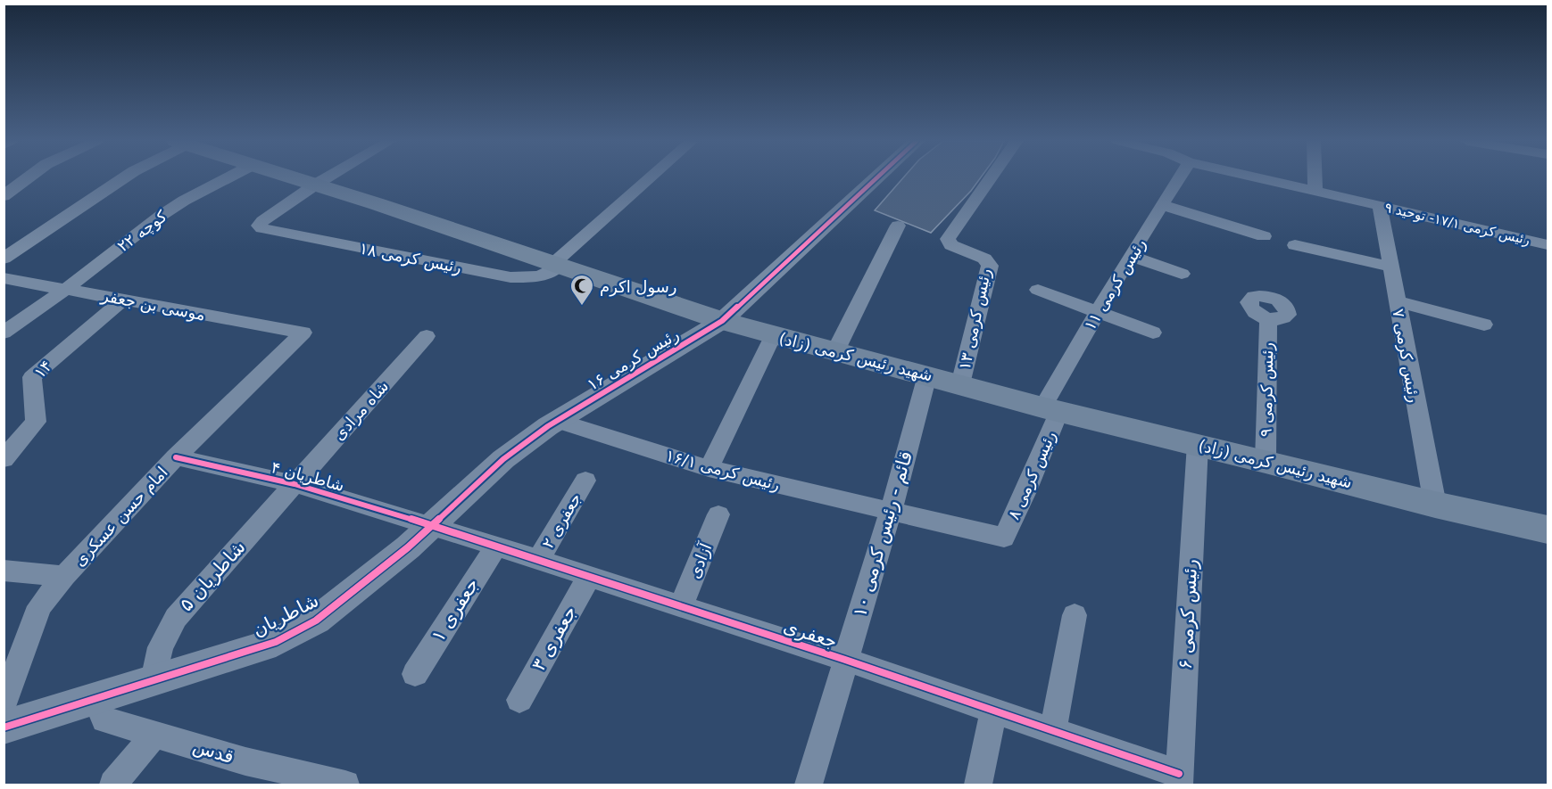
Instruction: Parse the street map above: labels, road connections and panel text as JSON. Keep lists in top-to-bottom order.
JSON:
{
  "streets": {
    "main road": ["شهید رئیس کرمی (زاد)"],
    "street": [
      "رئیس کرمی ۱۷/۱- توحید ۹",
      "کوچه ۲۲",
      "رئیس کرمی ۱۸",
      "رئیس کرمی ۱۱",
      "موسی بن جعفر",
      "رئیس کرمی ۱۳",
      "رئیس کرمی ۷",
      "رئیس کرمی ۱۶",
      "۱۴",
      "رئیس کرمی ۹",
      "شاه مرادی",
      "رئیس کرمی ۱۶/۱",
      "رئیس کرمی ۸",
      "شاطریان ۴",
      "امام حسن عسکری",
      "جعفری ۲",
      "قائم - رئیس کرمی ۱۰",
      "آزادی",
      "شاطریان ۵",
      "جعفری ۱",
      "رئیس کرمی ۶",
      "شاطریان",
      "جعفری",
      "جعفری ۳",
      "قدس"
    ]
  },
  "crossings": [
    ["رئیس کرمی ۱۷/۱- توحید ۹", "رئیس کرمی ۷"],
    ["کوچه ۲۲", "موسی بن جعفر"],
    ["رئیس کرمی ۱۸", "شهید رئیس کرمی (زاد)"],
    ["رئیس کرمی ۱۱", "شهید رئیس کرمی (زاد)"],
    ["رئیس کرمی ۱۱", "رئیس کرمی ۸"],
    ["موسی بن جعفر", "۱۴"],
    ["موسی بن جعفر", "امام حسن عسکری"],
    ["رئیس کرمی ۱۳", "شهید رئیس کرمی (زاد)"],
    ["رئیس کرمی ۷", "شهید رئیس کرمی (زاد)"],
    ["شهید رئیس کرمی (زاد)", "رئیس کرمی ۱۶"],
    ["شهید رئیس کرمی (زاد)", "رئیس کرمی ۹"],
    ["شهید رئیس کرمی (زاد)", "رئیس کرمی ۸"],
    ["شهید رئیس کرمی (زاد)", "قائم - رئیس کرمی ۱۰"],
    ["شهید رئیس کرمی (زاد)", "رئیس کرمی ۶"],
    ["رئیس کرمی ۱۶", "رئیس کرمی ۱۶/۱"],
    ["رئیس کرمی ۱۶", "شاطریان"],
    ["شاه مرادی", "شاطریان ۴"],
    ["شاه مرادی", "شاطریان ۵"],
    ["رئیس کرمی ۱۶/۱", "رئیس کرمی ۸"],
    ["رئیس کرمی ۱۶/۱", "قائم - رئیس کرمی ۱۰"],
    ["رئیس کرمی ۱۶/۱", "شاطریان"],
    ["شاطریان ۴", "امام حسن عسکری"],
    ["شاطریان ۴", "شاطریان ۵"],
    ["شاطریان ۴", "شاطریان"],
    ["شاطریان ۴", "جعفری"],
    ["جعفری ۲", "جعفری"],
    ["قائم - رئیس کرمی ۱۰", "جعفری"],
    ["آزادی", "جعفری"],
    ["شاطریان ۵", "شاطریان"],
    ["جعفری ۱", "جعفری"],
    ["رئیس کرمی ۶", "جعفری"],
    ["شاطریان", "جعفری"],
    ["شاطریان", "قدس"],
    ["جعفری", "جعفری ۳"]
  ],
  "places": {
    "mosque": ["رسول اکرم"]
  }
}
